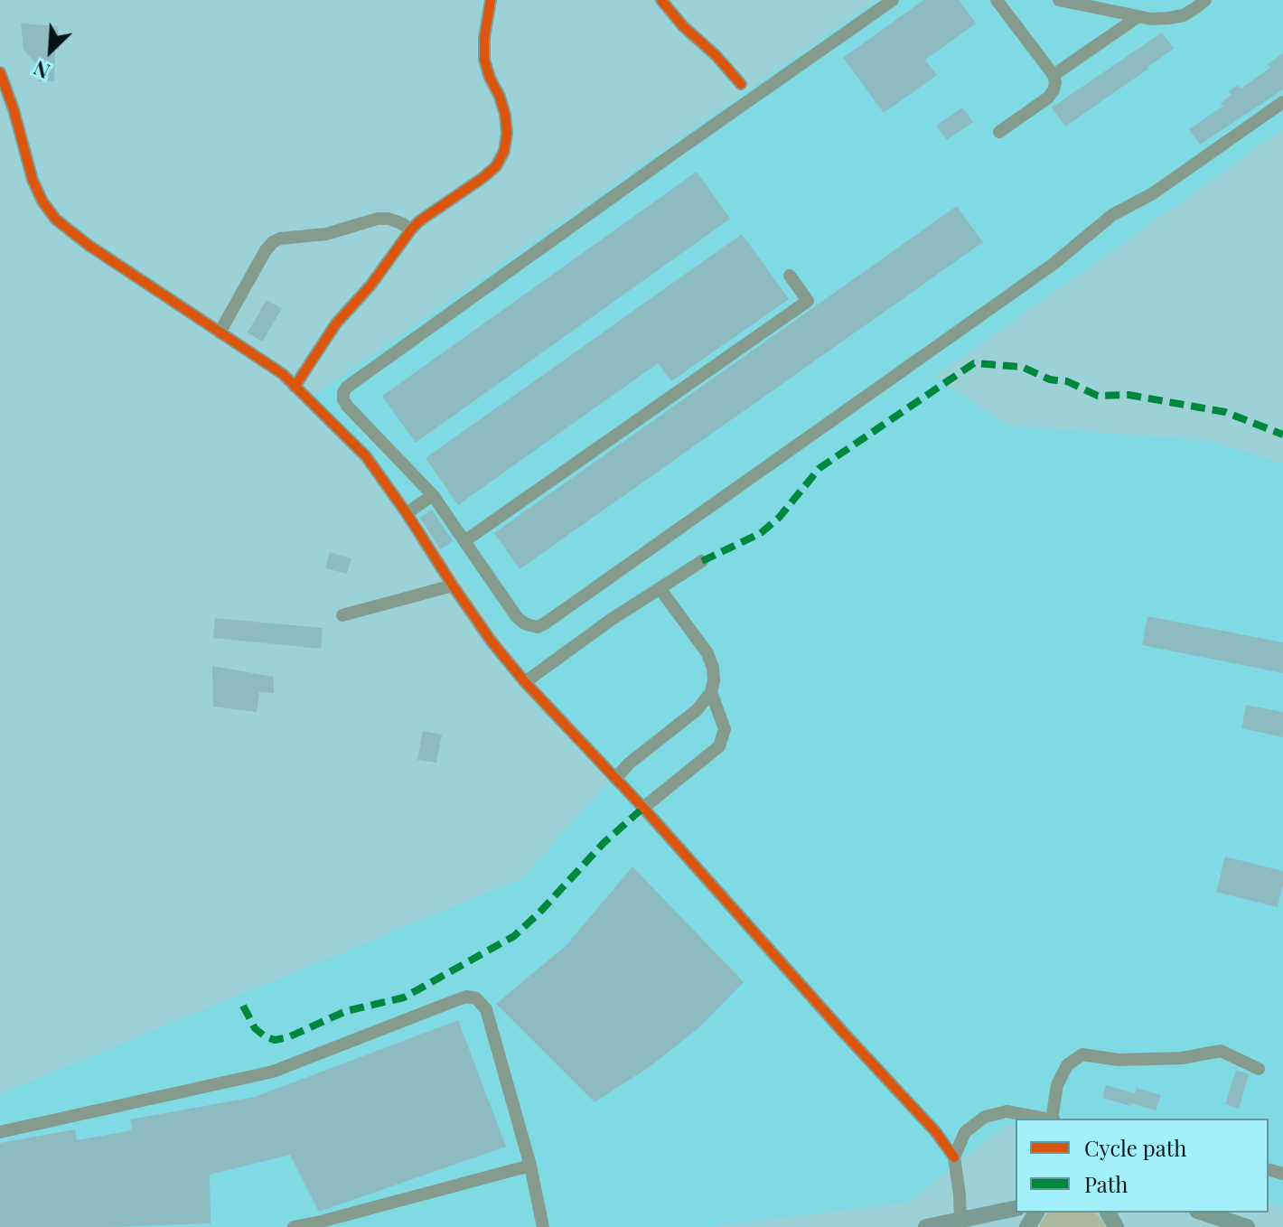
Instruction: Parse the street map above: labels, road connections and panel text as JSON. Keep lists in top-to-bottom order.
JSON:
{
  "legend": ["Cycle path", "Path"],
  "north": "bottom left"
}
